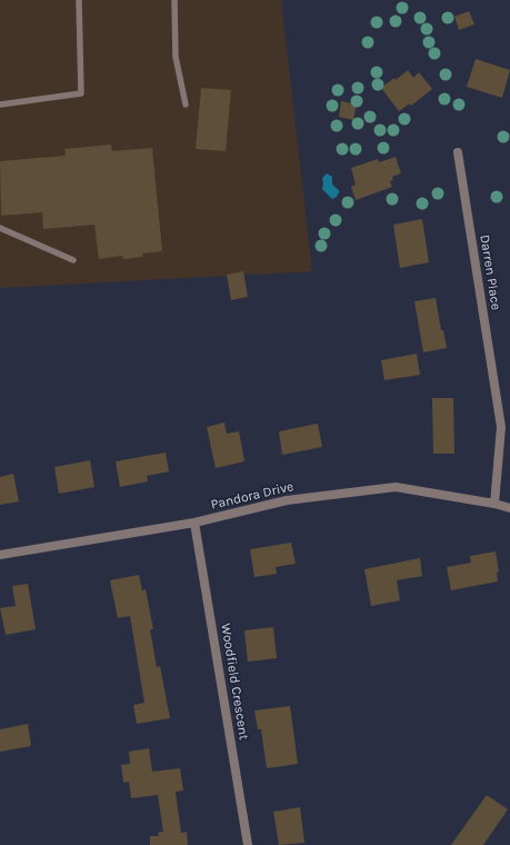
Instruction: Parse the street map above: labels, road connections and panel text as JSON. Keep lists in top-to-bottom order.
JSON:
{
  "streets": {
    "street": ["Darren Place", "Pandora Drive", "Woodfield Crescent"]
  },
  "crossings": [
    ["Darren Place", "Pandora Drive"],
    ["Pandora Drive", "Woodfield Crescent"]
  ]
}
